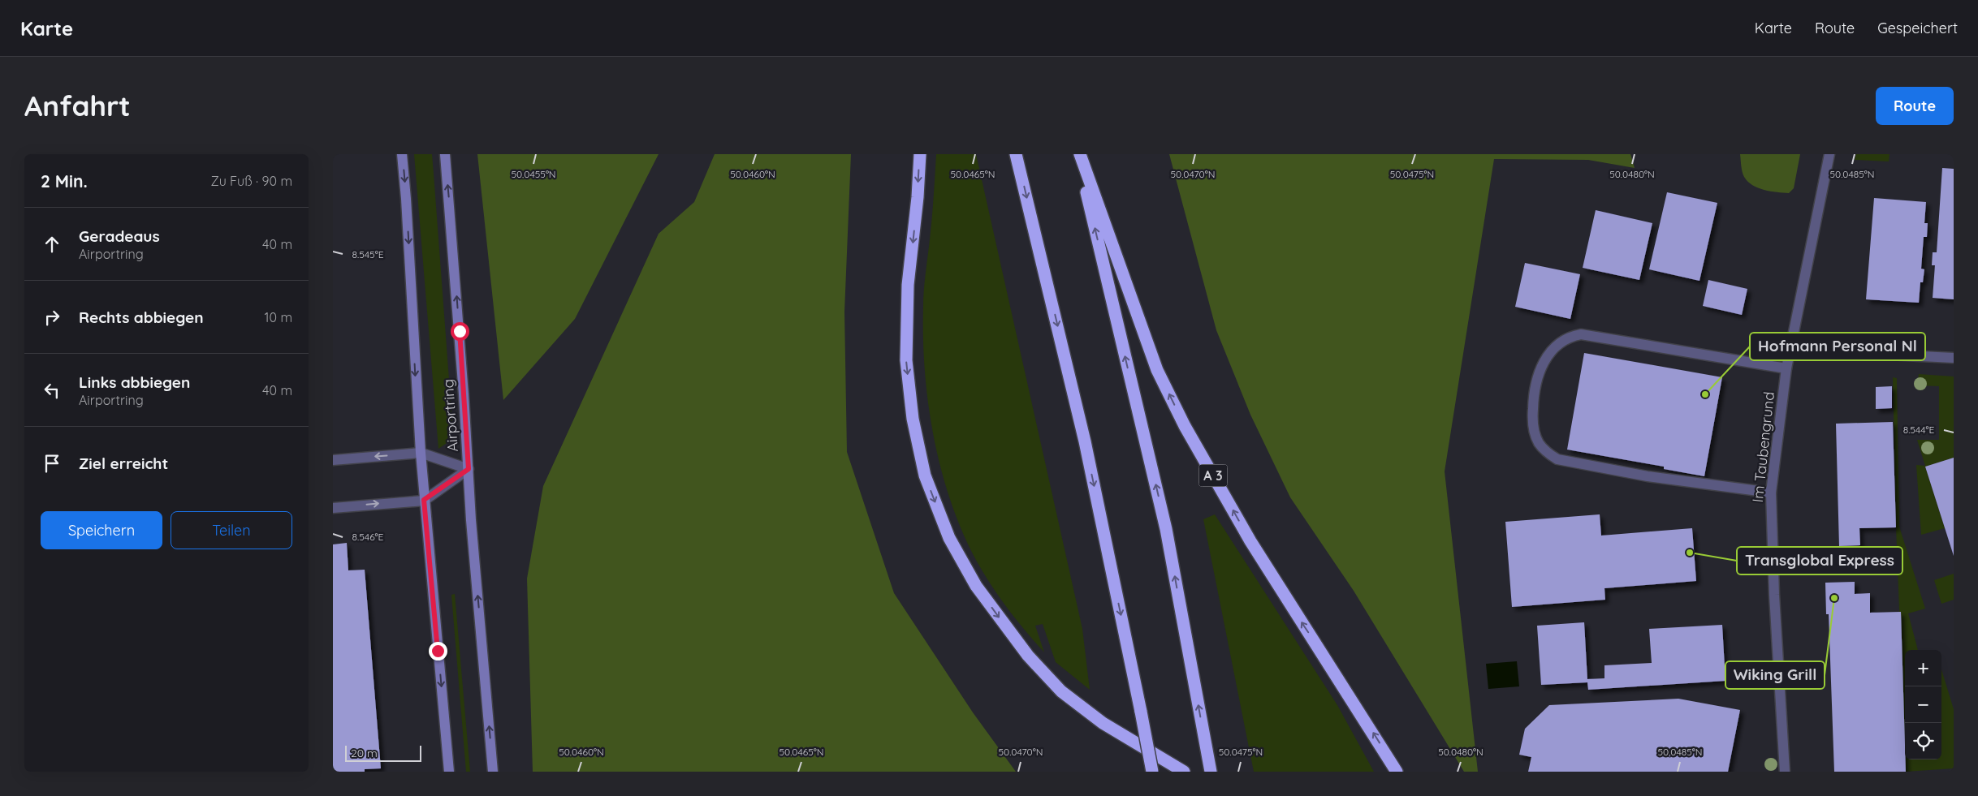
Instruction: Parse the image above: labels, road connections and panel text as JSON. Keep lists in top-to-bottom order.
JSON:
{
  "streets": {
    "highway": ["A 3"],
    "street": ["Airportring", "Im Taubengrund"]
  },
  "places": ["Hofmann Personal Nl", "Transglobal Express", "Wiking Grill"],
  "scale_bar": "20 m",
  "page": {
    "header": "Karte",
    "nav": ["Karte", "Route", "Gespeichert"],
    "buttons": [
      "Route",
      ["Speichern", "Teilen"]
    ],
    "title": "Anfahrt",
    "heading": ["2 Min.", "Zu Fuß · 90 m"],
    "list": [
      ["Geradeaus", "Airportring", "40 m"],
      ["Rechts abbiegen", "10 m"],
      ["Links abbiegen", "Airportring", "40 m"],
      "Ziel erreicht"
    ],
    "map_buttons": ["+", "−"],
    "scale": "20 m"
  },
  "coordinates": [
    "50.0455°N",
    "50.0460°N",
    "50.0465°N",
    "50.0470°N",
    "50.0475°N",
    "50.0480°N",
    "50.0485°N",
    "8.545°E",
    "8.544°E",
    "8.546°E"
  ]
}
